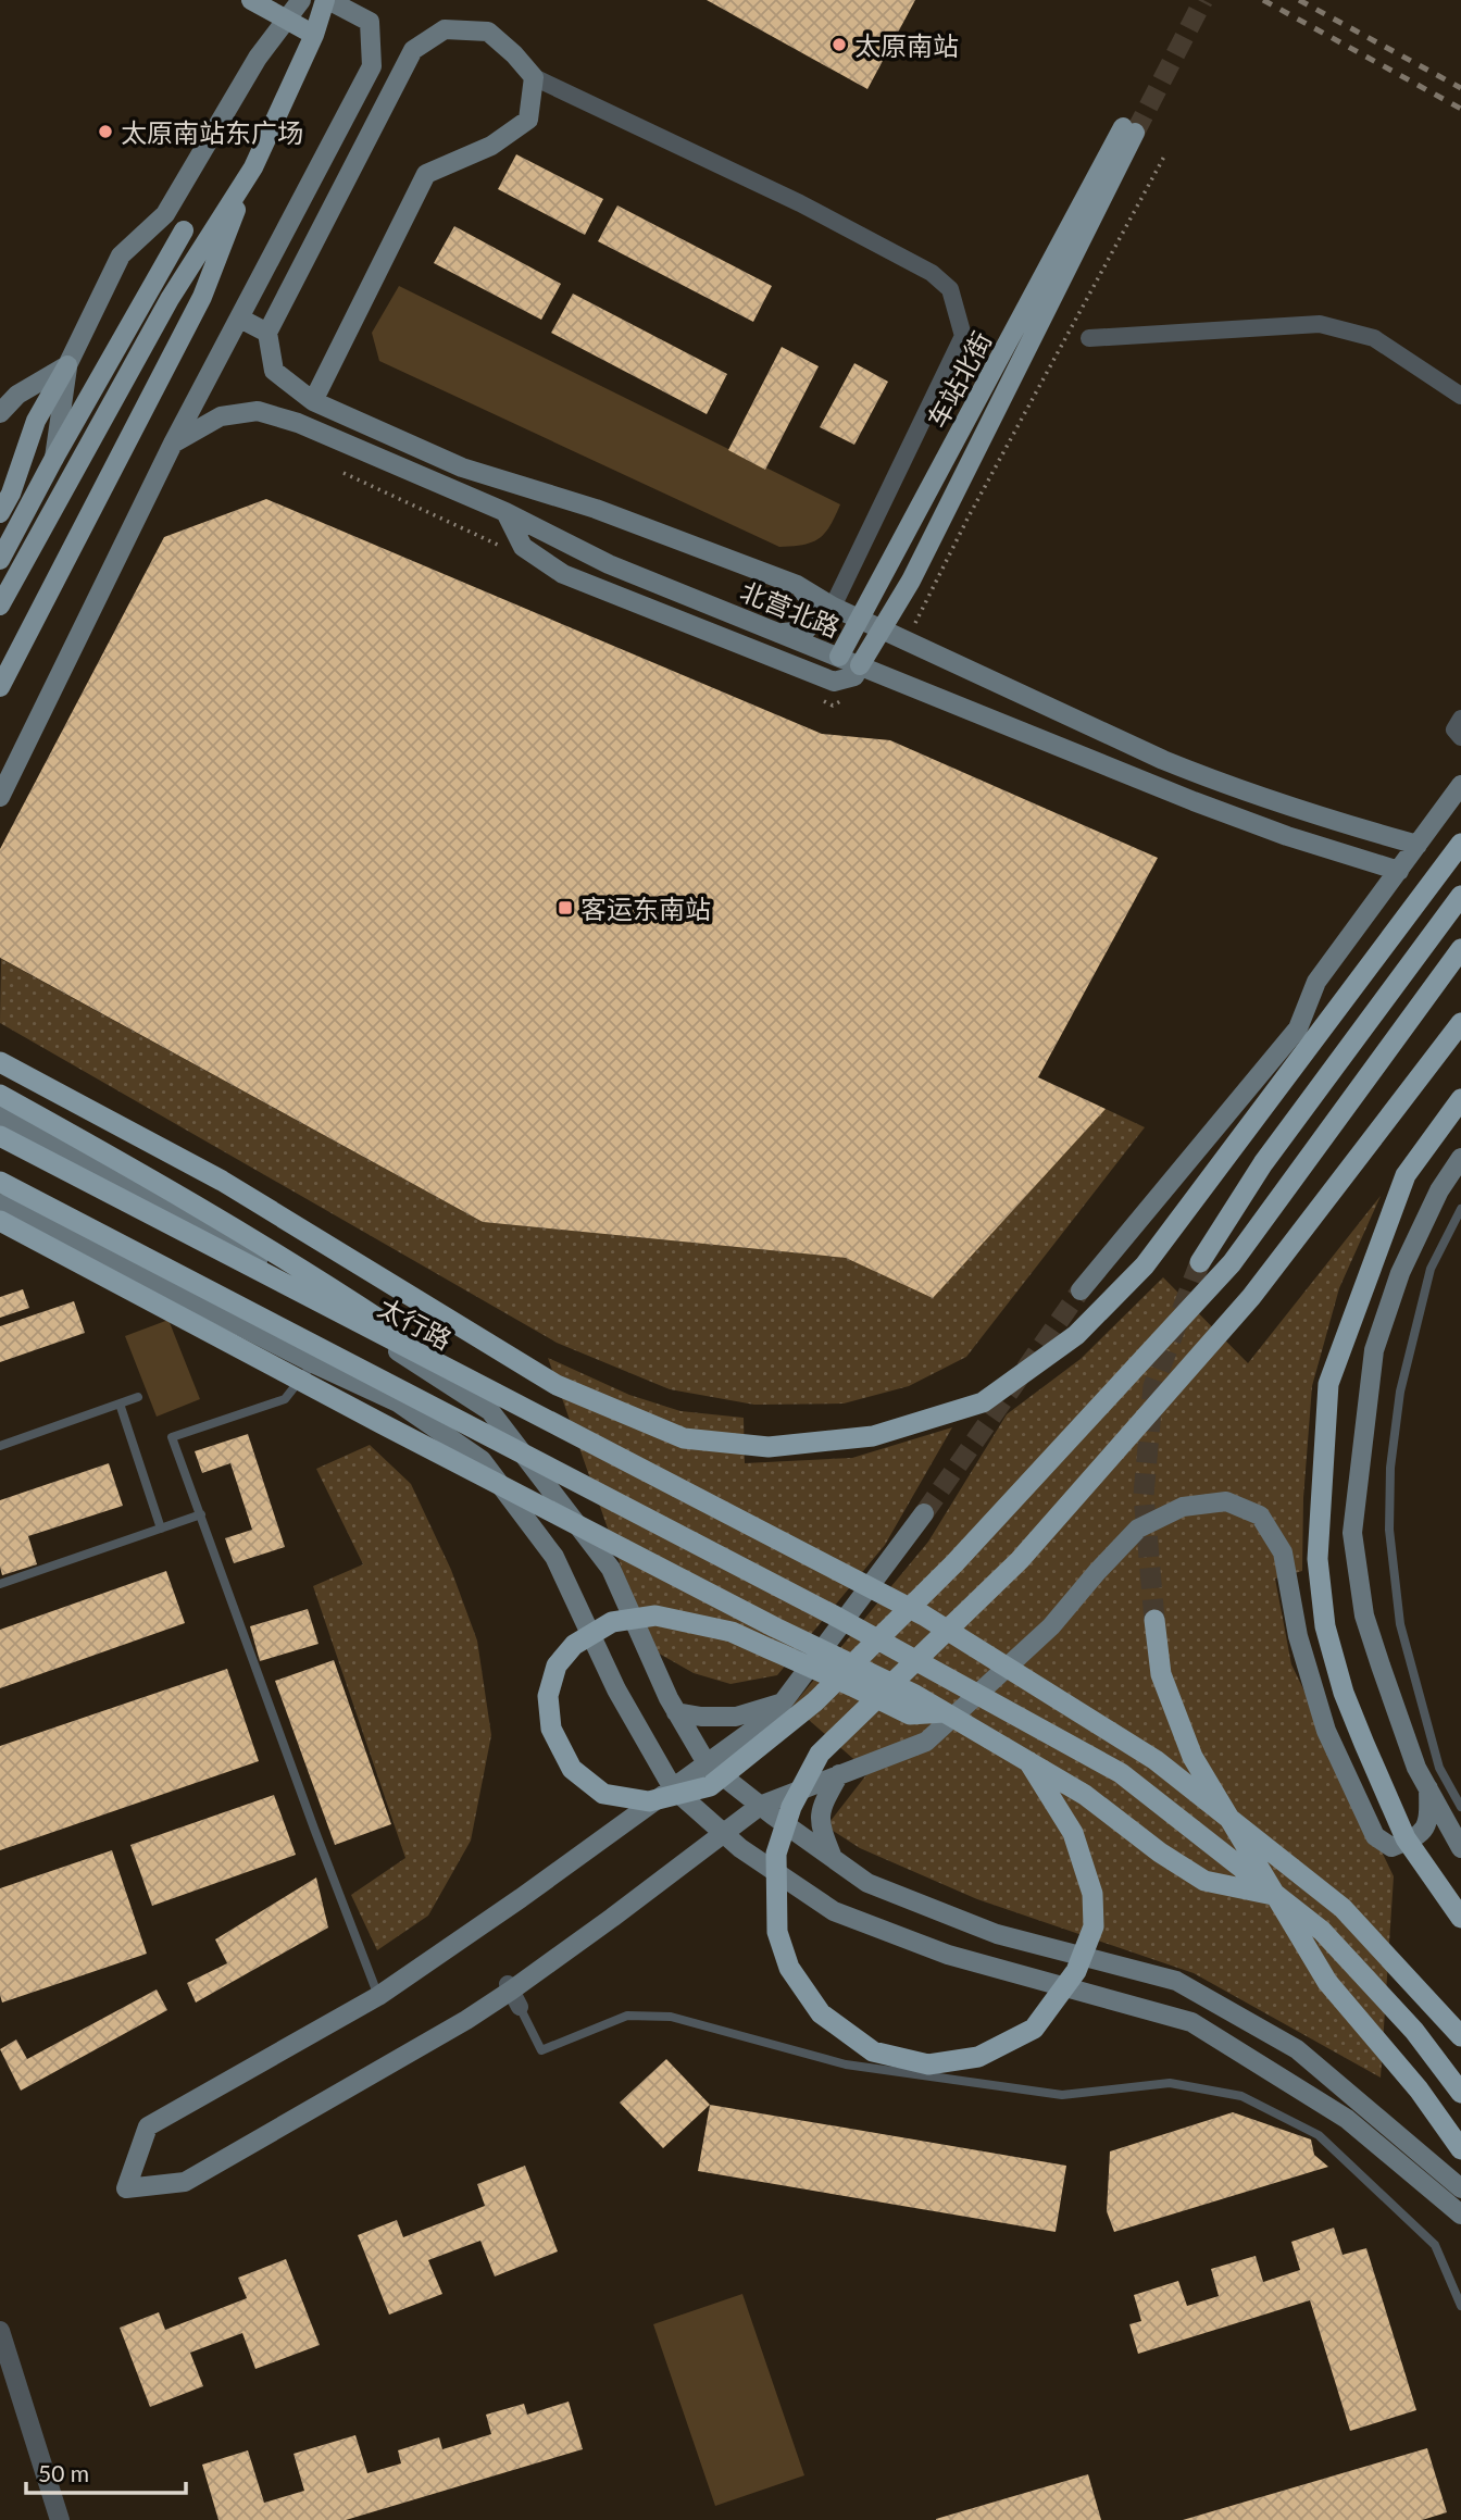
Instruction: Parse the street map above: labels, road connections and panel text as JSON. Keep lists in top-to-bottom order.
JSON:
{
  "streets": {
    "highway": ["太行路"],
    "main road": ["车站北街", "北营北路"]
  },
  "crossings": [
    ["车站北街", "北营北路"]
  ],
  "places": {
    "other": ["太原南站", "太原南站东广场"],
    "transit": ["客运东南站"]
  },
  "scale_bar": "50 m"
}
